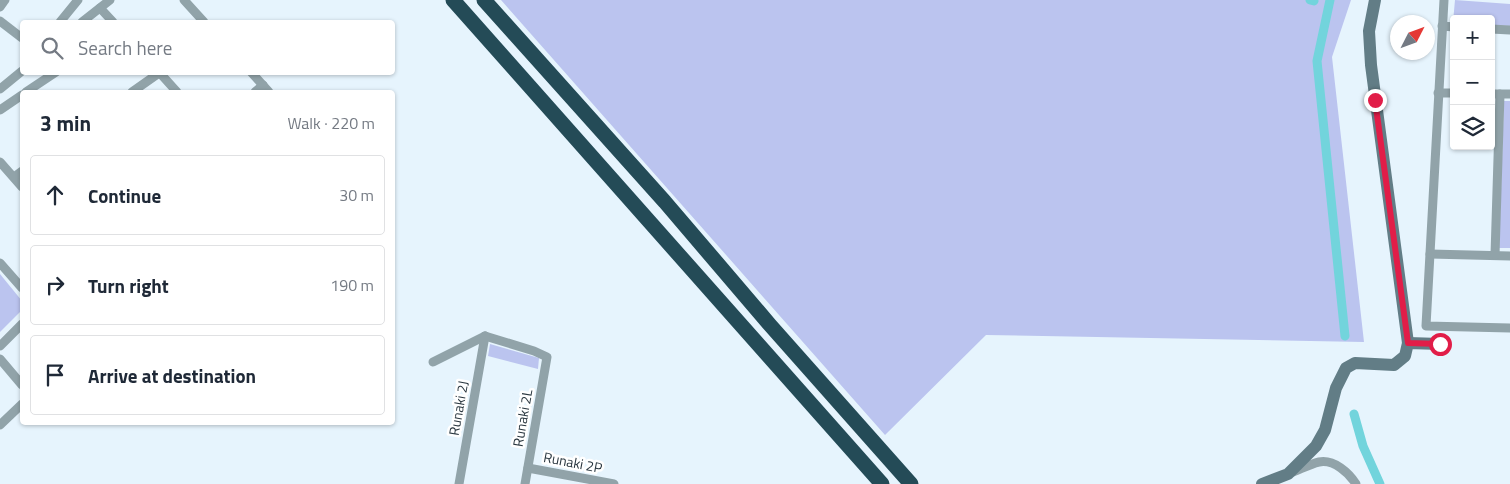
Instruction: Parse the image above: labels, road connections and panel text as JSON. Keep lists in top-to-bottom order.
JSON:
{
  "streets": {
    "street": ["Runaki 2J", "Runaki 2L", "Runaki 2P"]
  },
  "crossings": [
    ["Runaki 2J", "Runaki 2L"],
    ["Runaki 2L", "Runaki 2P"]
  ],
  "north": "top right",
  "page": {
    "map_buttons": ["+", "−"],
    "search": "Search here",
    "heading": ["3 min", "Walk · 220 m"],
    "list": [
      ["Continue", "30 m"],
      ["Turn right", "190 m"],
      "Arrive at destination"
    ]
  }
}
